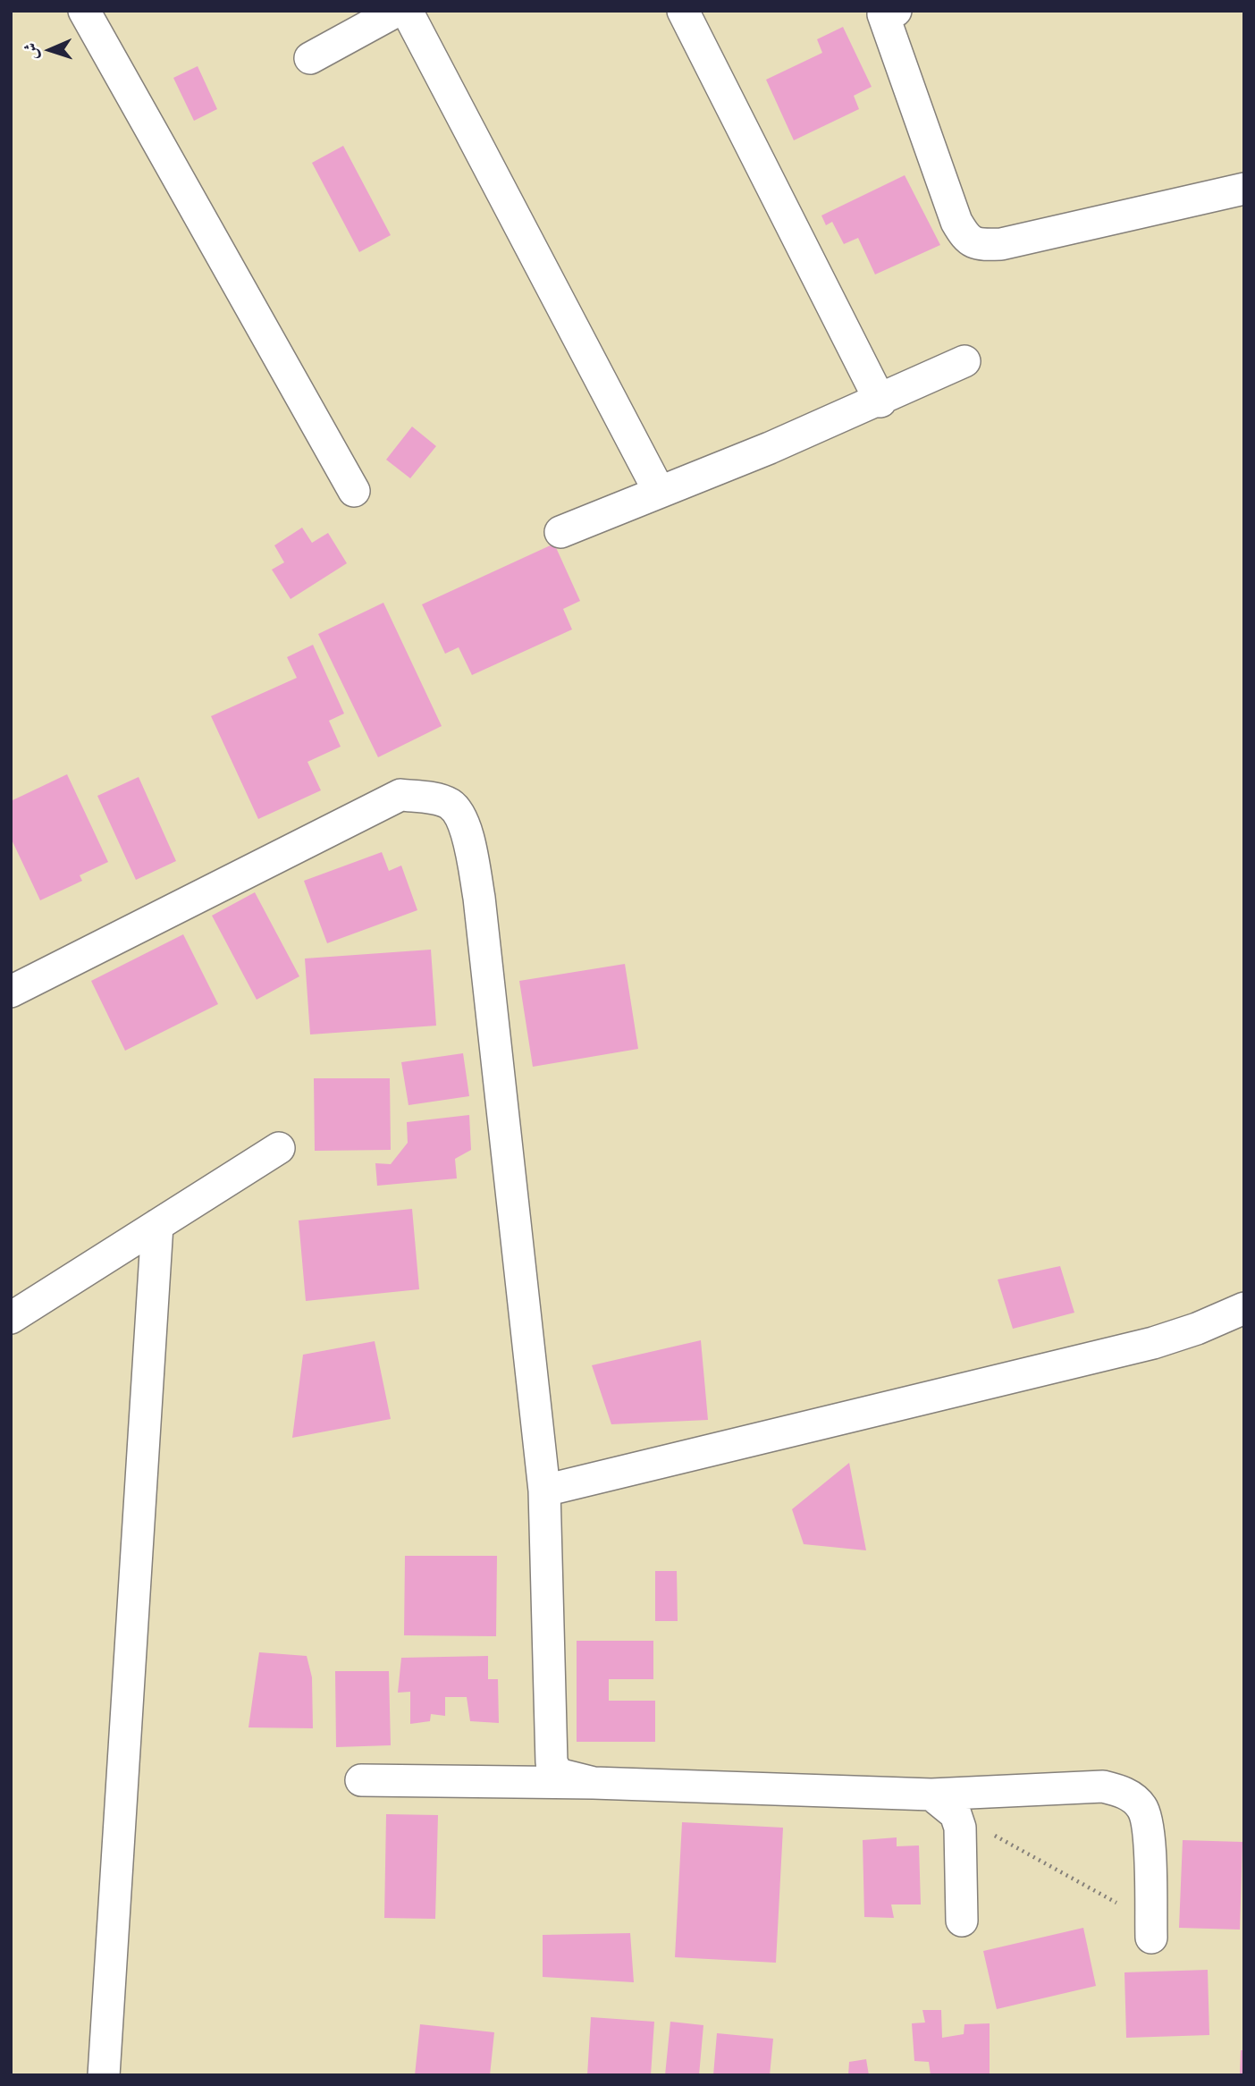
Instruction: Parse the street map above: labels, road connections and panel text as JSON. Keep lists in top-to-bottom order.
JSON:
{
  "north": "left"
}
